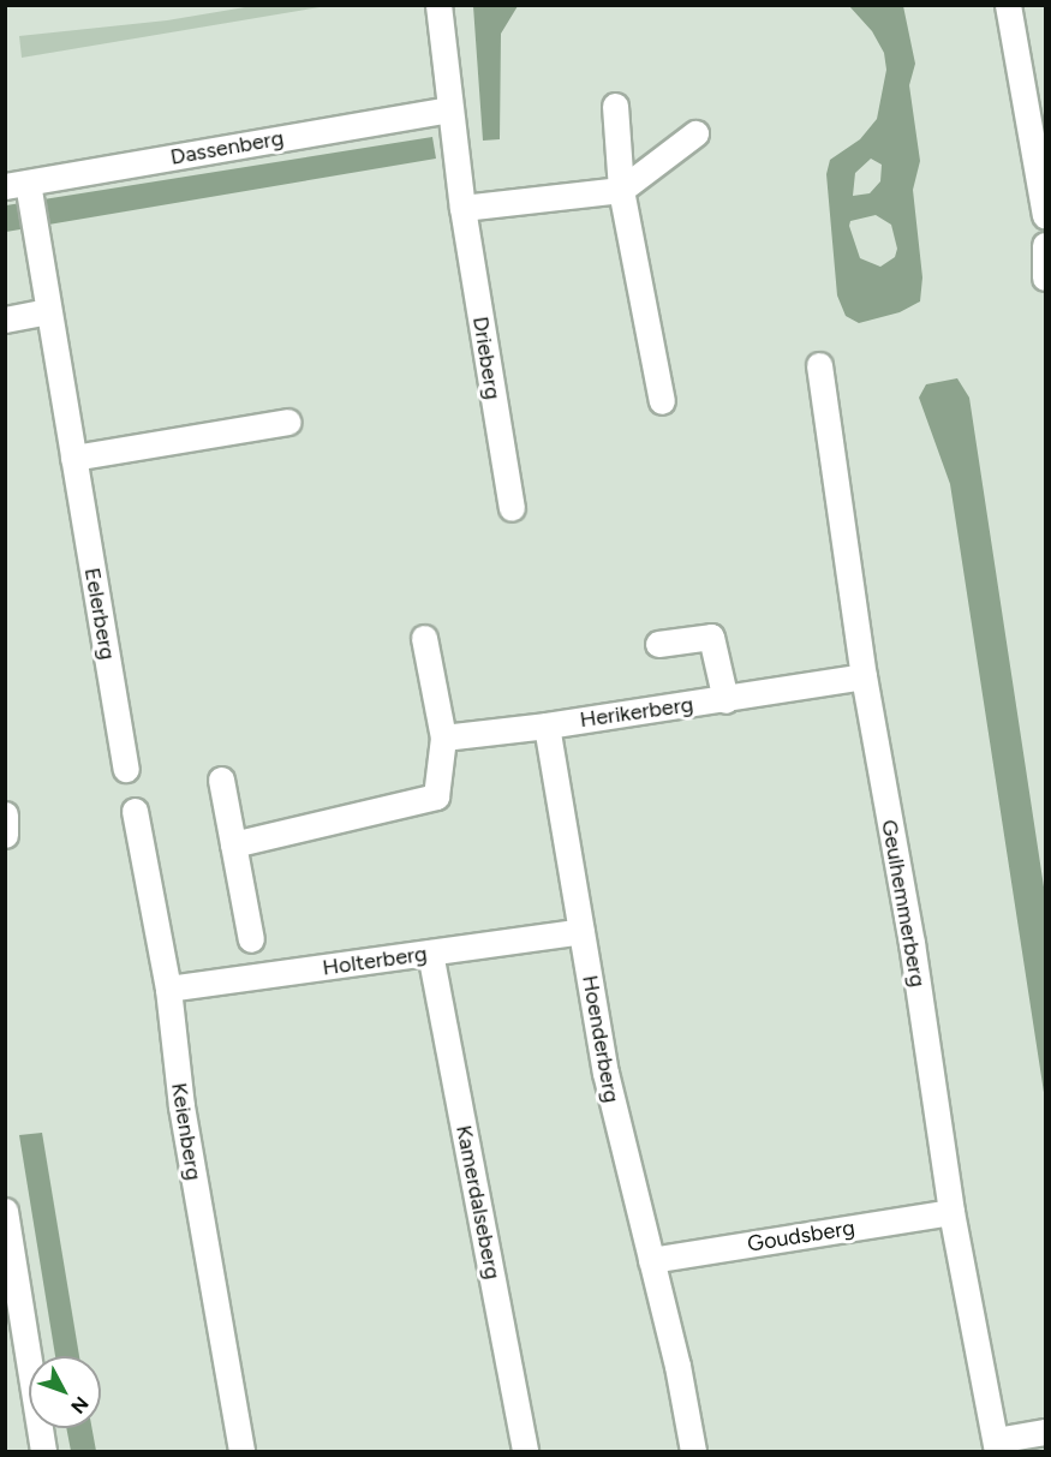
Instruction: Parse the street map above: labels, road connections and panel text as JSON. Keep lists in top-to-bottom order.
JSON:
{
  "streets": {
    "street": [
      "Dassenberg",
      "Drieberg",
      "Eelerberg",
      "Herikerberg",
      "Geulhemmerberg",
      "Holterberg",
      "Hoenderberg",
      "Keienberg",
      "Kamerdalseberg",
      "Goudsberg"
    ]
  },
  "crossings": [
    ["Dassenberg", "Drieberg"],
    ["Dassenberg", "Eelerberg"],
    ["Herikerberg", "Geulhemmerberg"],
    ["Herikerberg", "Hoenderberg"],
    ["Geulhemmerberg", "Goudsberg"],
    ["Holterberg", "Hoenderberg"],
    ["Holterberg", "Keienberg"],
    ["Holterberg", "Kamerdalseberg"],
    ["Hoenderberg", "Goudsberg"]
  ],
  "north": "bottom right"
}
